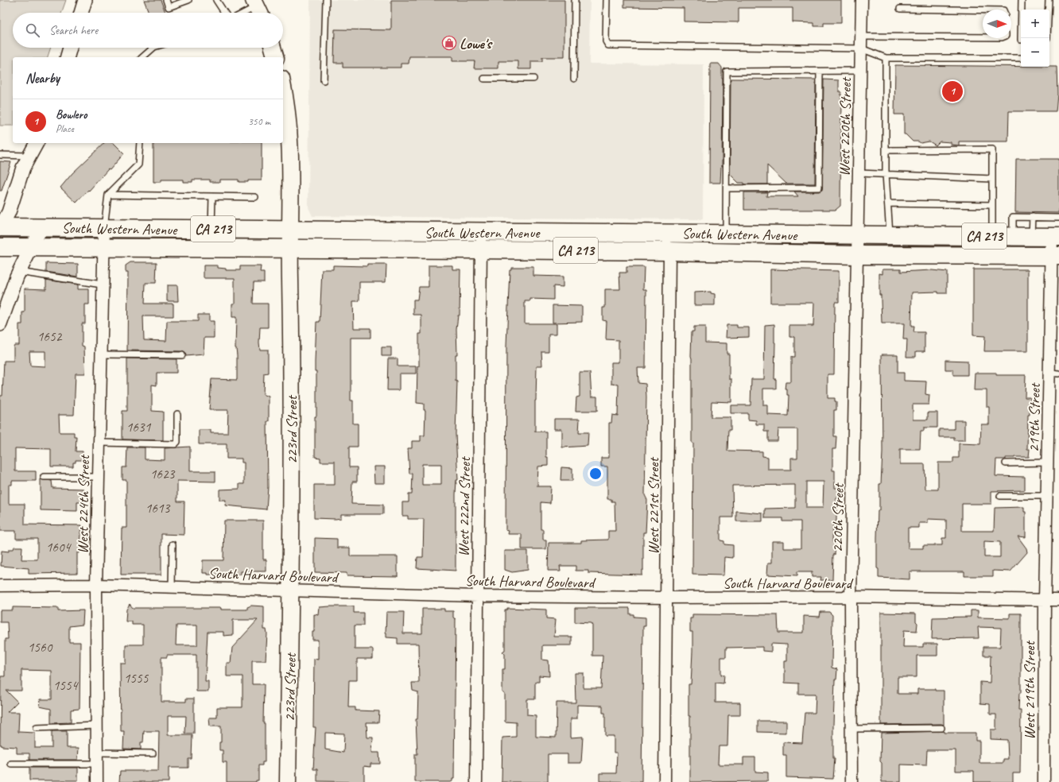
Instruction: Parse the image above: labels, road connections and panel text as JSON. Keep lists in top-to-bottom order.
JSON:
{
  "streets": {
    "main road": ["South Western Avenue", "CA 213", "223rd Street"],
    "street": [
      "West 220th Street",
      "219th Street",
      "West 224th Street",
      "West 221st Street",
      "West 222nd Street",
      "220th Street",
      "South Harvard Boulevard",
      "West 219th Street"
    ]
  },
  "crossings": [
    ["West 220th Street", "South Western Avenue"],
    ["West 220th Street", "220th Street"],
    ["South Western Avenue", "219th Street"],
    ["South Western Avenue", "223rd Street"],
    ["South Western Avenue", "West 224th Street"],
    ["South Western Avenue", "West 221st Street"],
    ["South Western Avenue", "West 222nd Street"],
    ["South Western Avenue", "220th Street"],
    ["219th Street", "South Harvard Boulevard"],
    ["219th Street", "West 219th Street"],
    ["223rd Street", "South Harvard Boulevard"],
    ["West 224th Street", "South Harvard Boulevard"],
    ["West 221st Street", "South Harvard Boulevard"],
    ["West 222nd Street", "South Harvard Boulevard"],
    ["220th Street", "South Harvard Boulevard"],
    ["South Harvard Boulevard", "West 219th Street"]
  ],
  "places": {
    "shop": ["Lowe's"]
  },
  "house_numbers": [
    "1652",
    "1631",
    "1623",
    "1613",
    "1604",
    "1560",
    "1555",
    "1554"
  ],
  "north": "right",
  "page": {
    "map_buttons": ["+", "−"],
    "search": "Search here",
    "heading": "Nearby",
    "pins": "1",
    "list": [
      {
        "mark": "1",
        "name": "Bowlero",
        "note": "Place",
        "value": "350 m"
      }
    ]
  }
}
